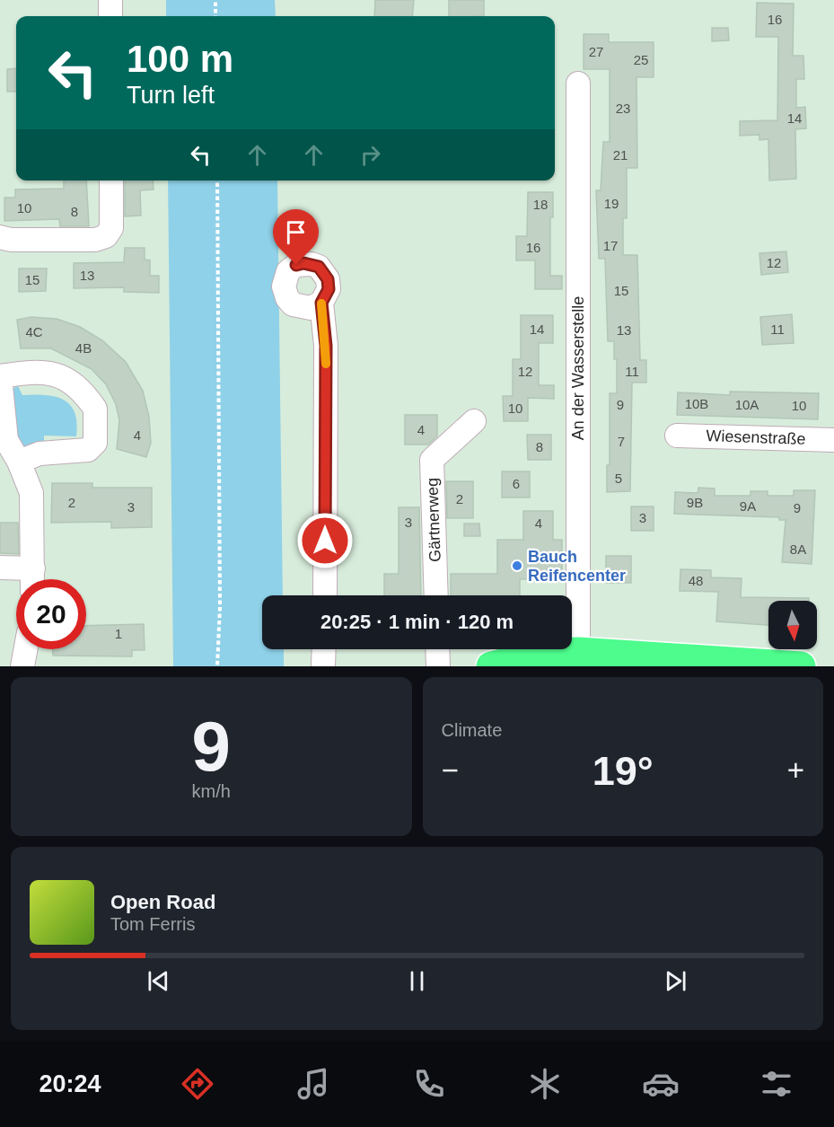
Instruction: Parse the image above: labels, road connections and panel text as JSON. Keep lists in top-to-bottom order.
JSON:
{
  "streets": {
    "street": ["An der Wasserstelle", "Wiesenstraße", "Gärtnerweg"]
  },
  "places": ["Bauch Reifencenter"],
  "house_numbers": [
    "16",
    "27",
    "25",
    "23",
    "14",
    "21",
    "19",
    "18",
    "10",
    "8",
    "17",
    "16",
    "12",
    "13",
    "15",
    "15",
    "14",
    "11",
    "13",
    "4C",
    "4B",
    "12",
    "11",
    "10B",
    "9",
    "10A",
    "10",
    "10",
    "4",
    "4",
    "7",
    "8",
    "5",
    "6",
    "2",
    "2",
    "9B",
    "9A",
    "3",
    "9",
    "3",
    "3",
    "4",
    "8A",
    "48",
    "1"
  ],
  "north": "bottom",
  "page": {
    "turn": ["100 m", "Turn left"],
    "limit": "20",
    "trip": "20:25 · 1 min · 120 m",
    "tile": [
      ["9", "km/h"],
      "Climate"
    ],
    "heat": ["−", "19°", "+"],
    "song": ["Open Road", "Tom Ferris"],
    "tabs": "20:24"
  }
}
